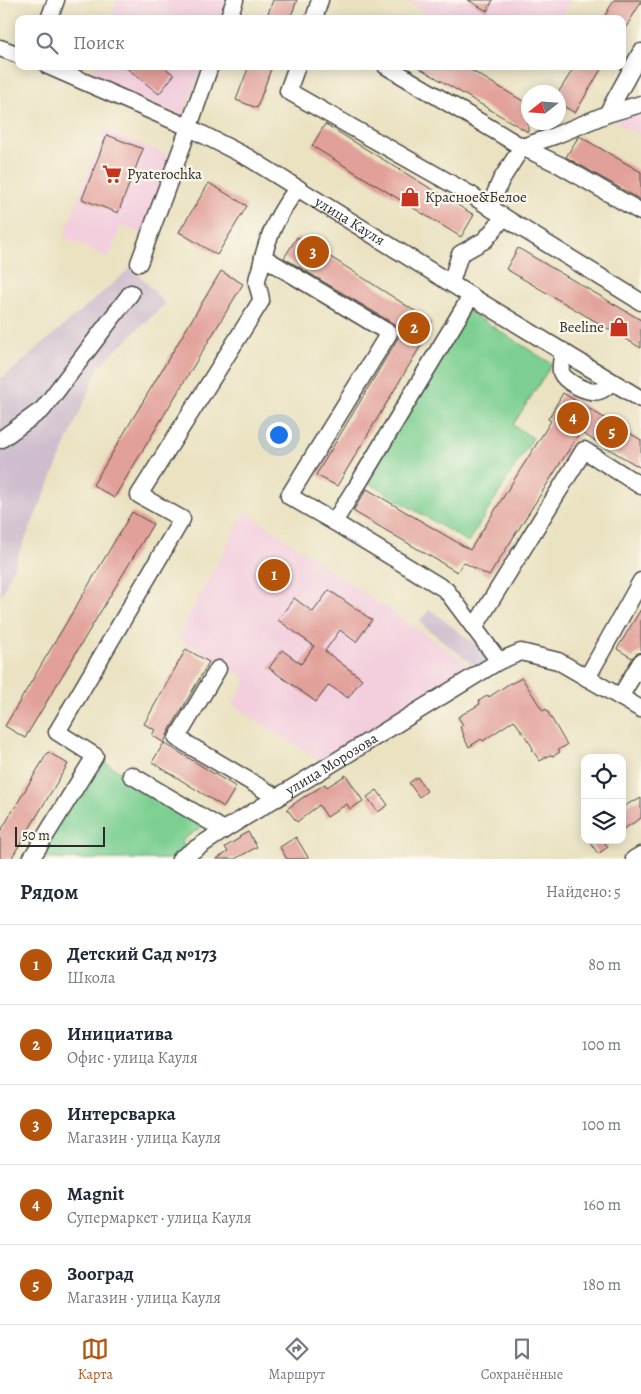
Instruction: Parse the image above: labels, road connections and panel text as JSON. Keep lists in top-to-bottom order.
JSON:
{
  "streets": {
    "street": ["улица Кауля", "улица Морозова"]
  },
  "places": {
    "supermarket": ["Pyaterochka"],
    "shop": ["Красное&Белое", "Beeline"]
  },
  "scale_bar": "50 m",
  "north": "left",
  "page": {
    "search": "Поиск",
    "pins": [
      "3",
      "2",
      "4",
      "5",
      "1"
    ],
    "scale": "50 m",
    "heading": ["Рядом", "Найдено: 5"],
    "list": [
      {
        "mark": "1",
        "name": "Детский Сад №173",
        "note": "Школа",
        "value": "80 m"
      },
      {
        "mark": "2",
        "name": "Инициатива",
        "note": "Офис · улица Кауля",
        "value": "100 m"
      },
      {
        "mark": "3",
        "name": "Интерсварка",
        "note": "Магазин · улица Кауля",
        "value": "100 m"
      },
      {
        "mark": "4",
        "name": "Magnit",
        "note": "Супермаркет · улица Кауля",
        "value": "160 m"
      },
      {
        "mark": "5",
        "name": "Зооград",
        "note": "Магазин · улица Кауля",
        "value": "180 m"
      }
    ],
    "nav": ["Карта", "Маршрут", "Сохранённые"]
  }
}
